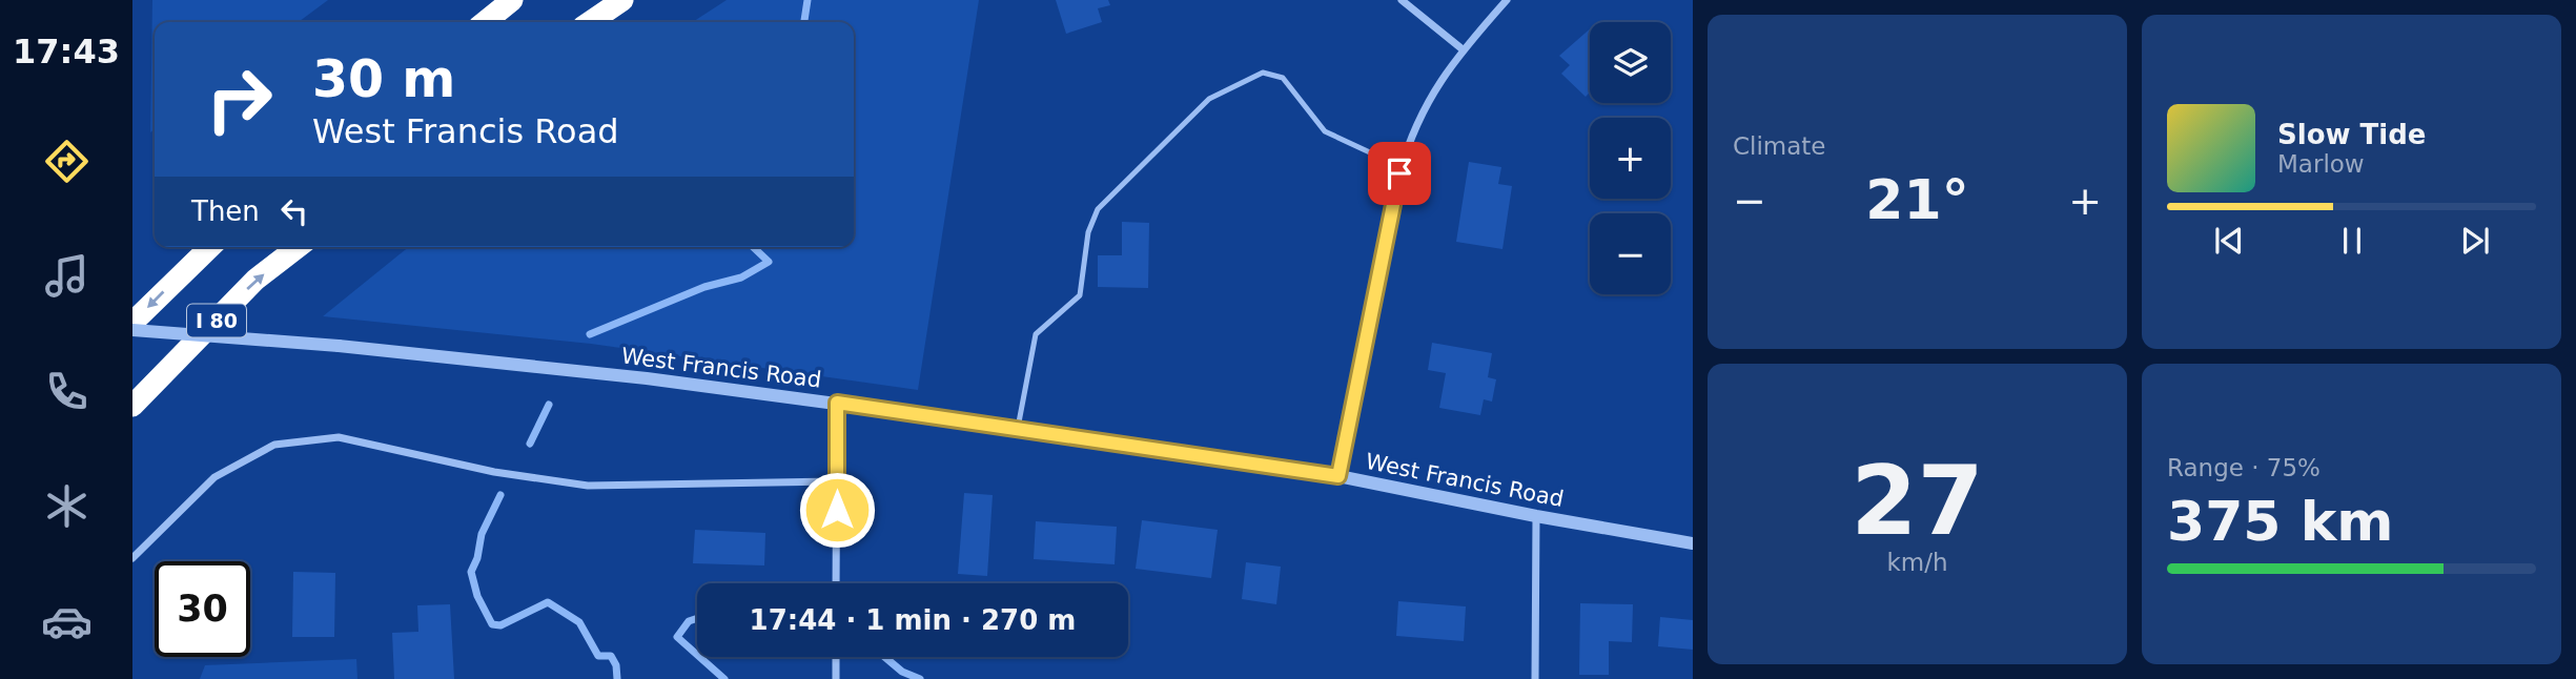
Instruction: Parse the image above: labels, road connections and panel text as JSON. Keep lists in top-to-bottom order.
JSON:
{
  "streets": {
    "highway": ["I 80"],
    "street": ["West Francis Road"]
  },
  "page": {
    "tabs": "17:43",
    "tile": [
      "Climate",
      ["27", "km/h"],
      ["Range · 75%", "375 km"]
    ],
    "map_buttons": ["+", "−"],
    "turn": ["30 m", "West Francis Road"],
    "song": ["Slow Tide", "Marlow"],
    "heat": ["−", "21°", "+"],
    "then": "Then",
    "limit": "30",
    "trip": "17:44 · 1 min · 270 m"
  }
}
